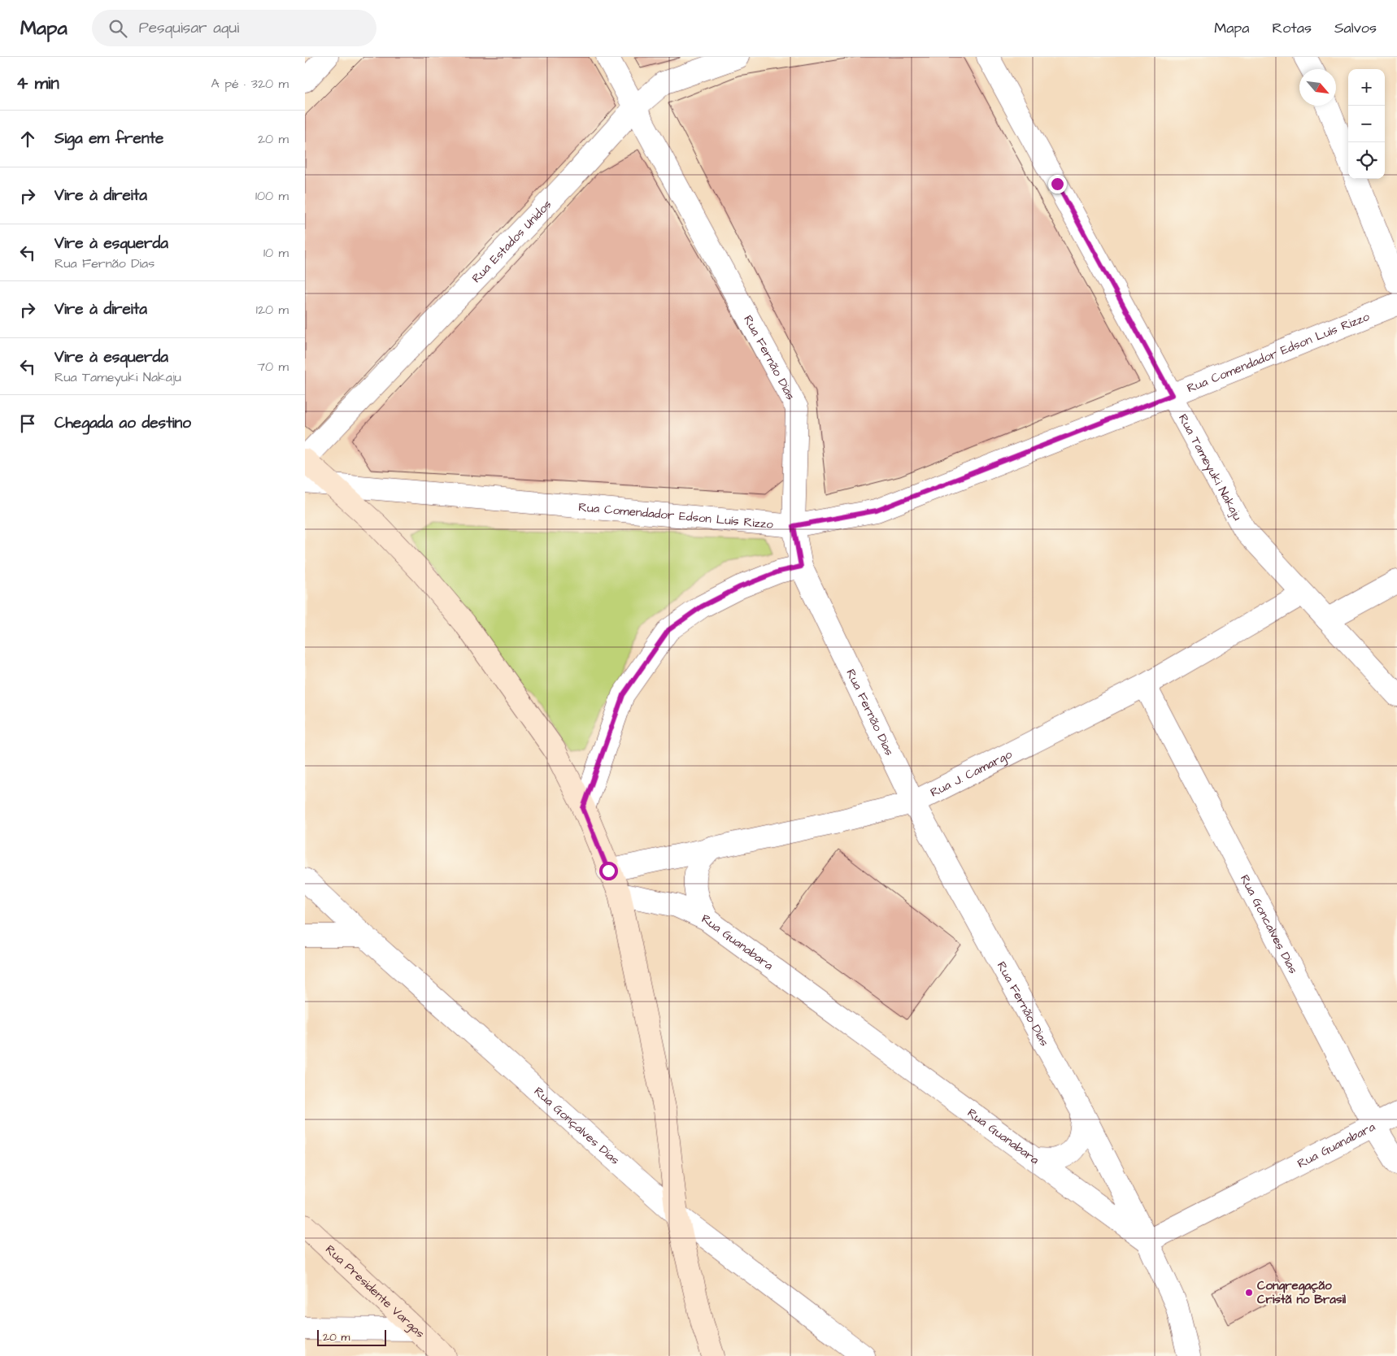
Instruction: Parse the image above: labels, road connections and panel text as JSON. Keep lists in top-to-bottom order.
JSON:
{
  "streets": {
    "main road": ["Rua Presidente Vargas"],
    "street": [
      "Rua Estados Unidos",
      "Rua Comendador Edson Luís Rizzo",
      "Rua Fernão Dias",
      "Rua Tameyuki Nakaju",
      "Rua J. Camargo",
      "Rua Goncalves Dias",
      "Rua Guanabara",
      "Rua Gonçalves Dias"
    ]
  },
  "crossings": [
    ["Rua Estados Unidos", "Rua Fernão Dias"],
    ["Rua Comendador Edson Luís Rizzo", "Rua Fernão Dias"],
    ["Rua Comendador Edson Luís Rizzo", "Rua Tameyuki Nakaju"],
    ["Rua Fernão Dias", "Rua J. Camargo"],
    ["Rua Fernão Dias", "Rua Guanabara"],
    ["Rua Tameyuki Nakaju", "Rua J. Camargo"],
    ["Rua J. Camargo", "Rua Goncalves Dias"],
    ["Rua Goncalves Dias", "Rua Guanabara"]
  ],
  "places": ["Congregação Cristã no Brasil"],
  "scale_bar": "20 m",
  "north": "bottom right",
  "page": {
    "header": "Mapa",
    "search": "Pesquisar aqui",
    "nav": ["Mapa", "Rotas", "Salvos"],
    "heading": ["4 min", "A pé · 320 m"],
    "map_buttons": ["+", "−"],
    "list": [
      ["Siga em frente", "20 m"],
      ["Vire à direita", "100 m"],
      ["Vire à esquerda", "Rua Fernão Dias", "10 m"],
      ["Vire à direita", "120 m"],
      ["Vire à esquerda", "Rua Tameyuki Nakaju", "70 m"],
      "Chegada ao destino"
    ],
    "scale": "20 m"
  }
}
